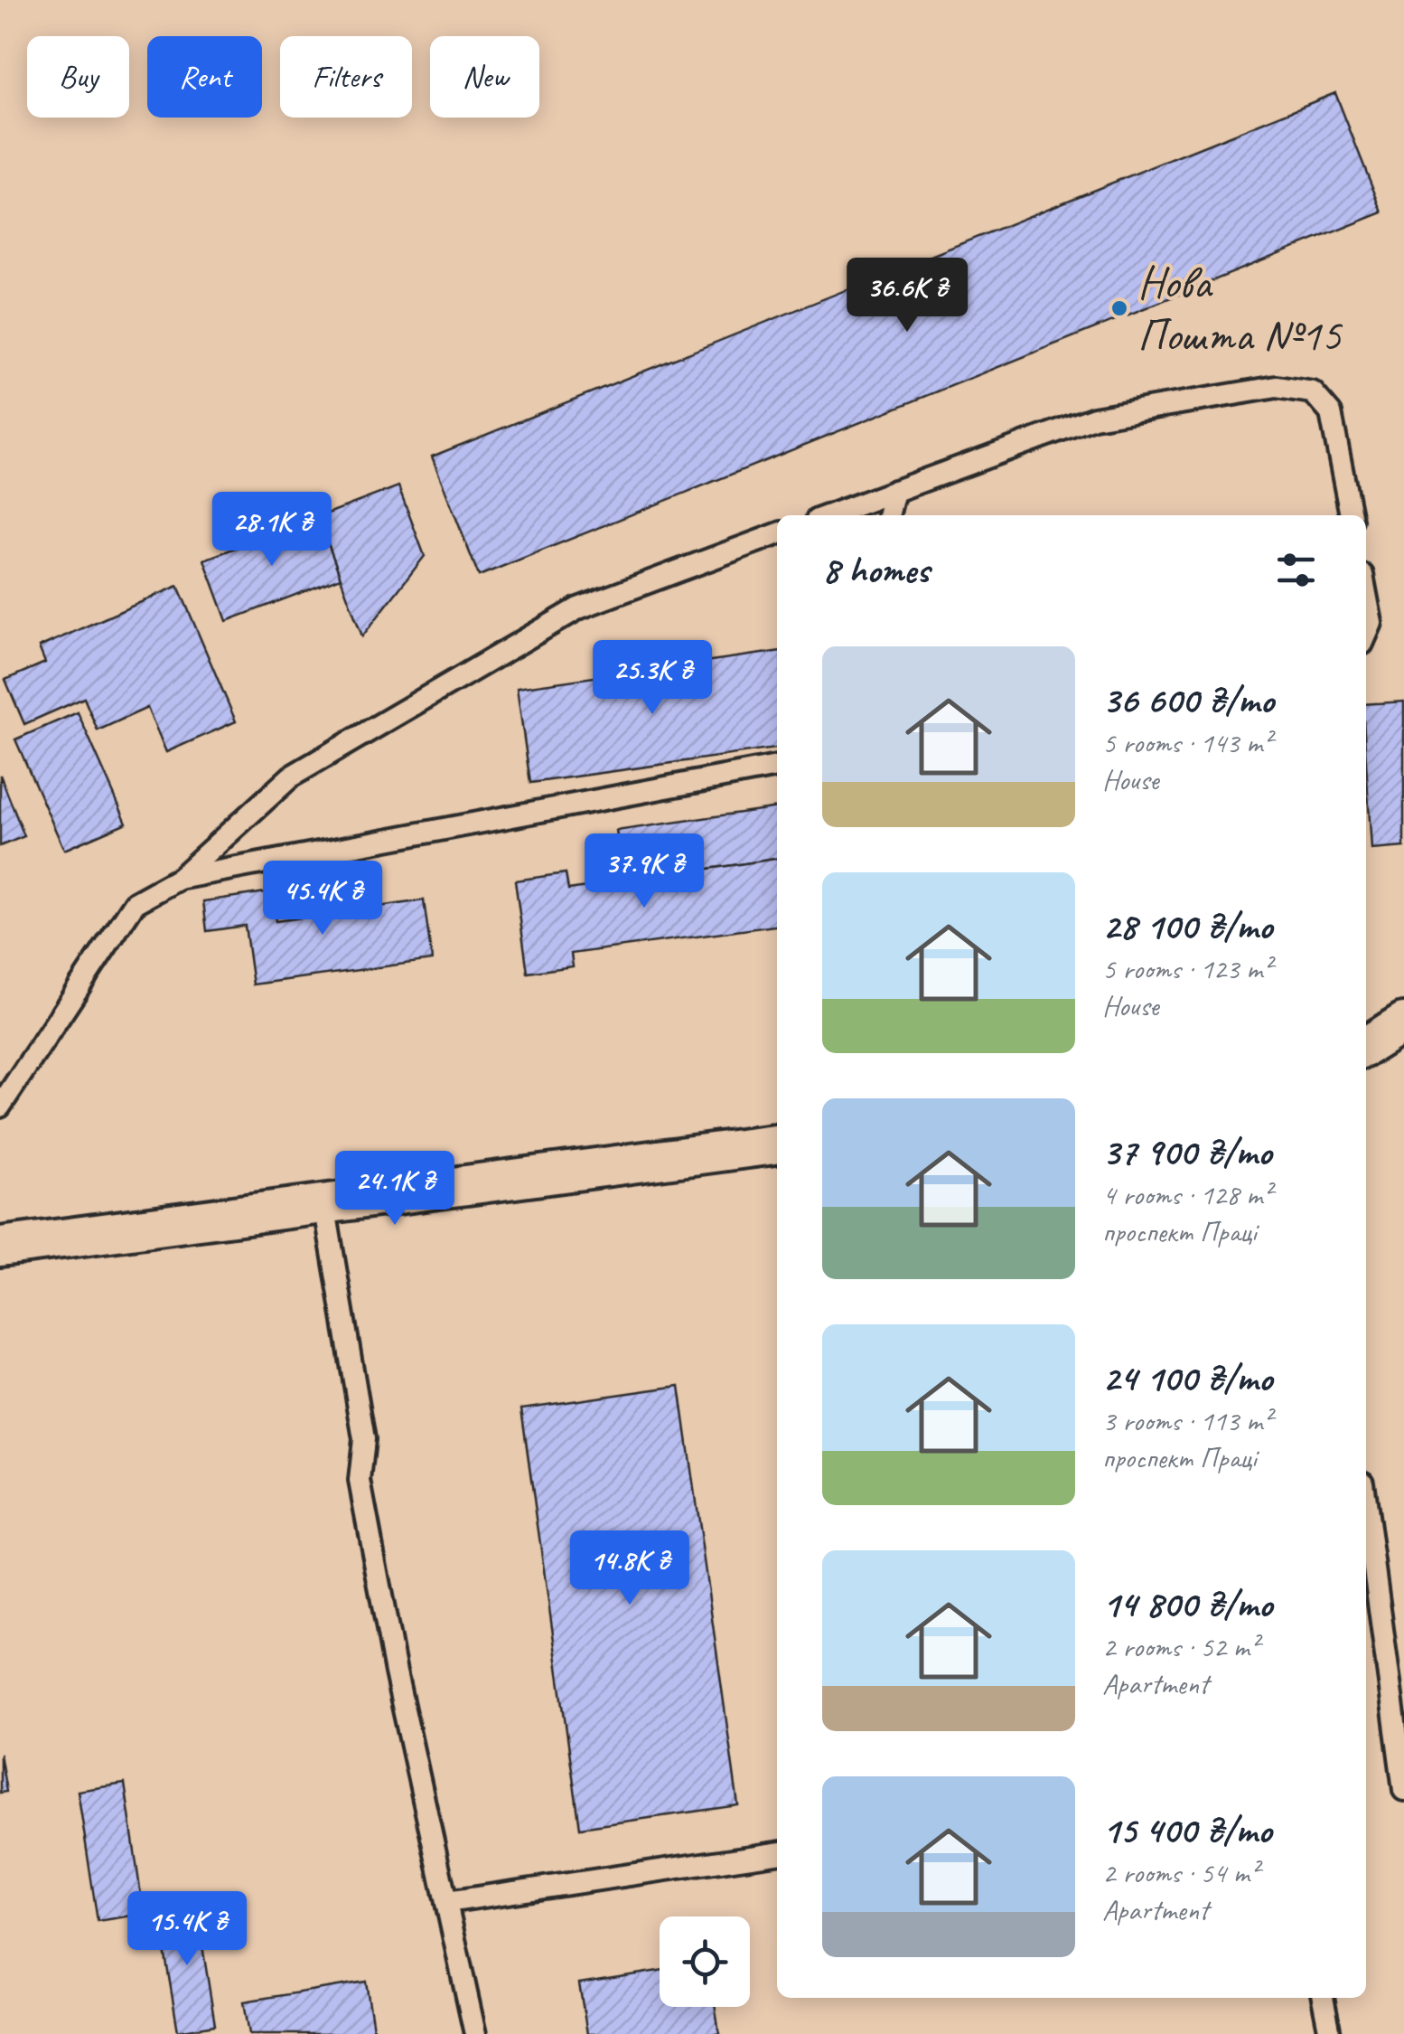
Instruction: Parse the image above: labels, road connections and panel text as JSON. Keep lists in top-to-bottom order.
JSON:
{
  "places": ["Нова Пошта №15"],
  "page": {
    "chip": [
      "Buy",
      "Rent",
      "Filters",
      "New"
    ],
    "price": [
      "36.6K ₴",
      "28.1K ₴",
      "25.3K ₴",
      "37.9K ₴",
      "45.4K ₴",
      "24.1K ₴",
      "14.8K ₴",
      "15.4K ₴"
    ],
    "heading": "8 homes",
    "list": [
      {
        "name": "36 600 ₴/mo",
        "note": "5 rooms · 143 m² · House"
      },
      {
        "name": "28 100 ₴/mo",
        "note": "5 rooms · 123 m² · House"
      },
      {
        "name": "37 900 ₴/mo",
        "note": "4 rooms · 128 m² · проспект Праці"
      },
      {
        "name": "24 100 ₴/mo",
        "note": "3 rooms · 113 m² · проспект Праці"
      },
      {
        "name": "14 800 ₴/mo",
        "note": "2 rooms · 52 m² · Apartment"
      },
      {
        "name": "15 400 ₴/mo",
        "note": "2 rooms · 54 m² · Apartment"
      }
    ]
  }
}
